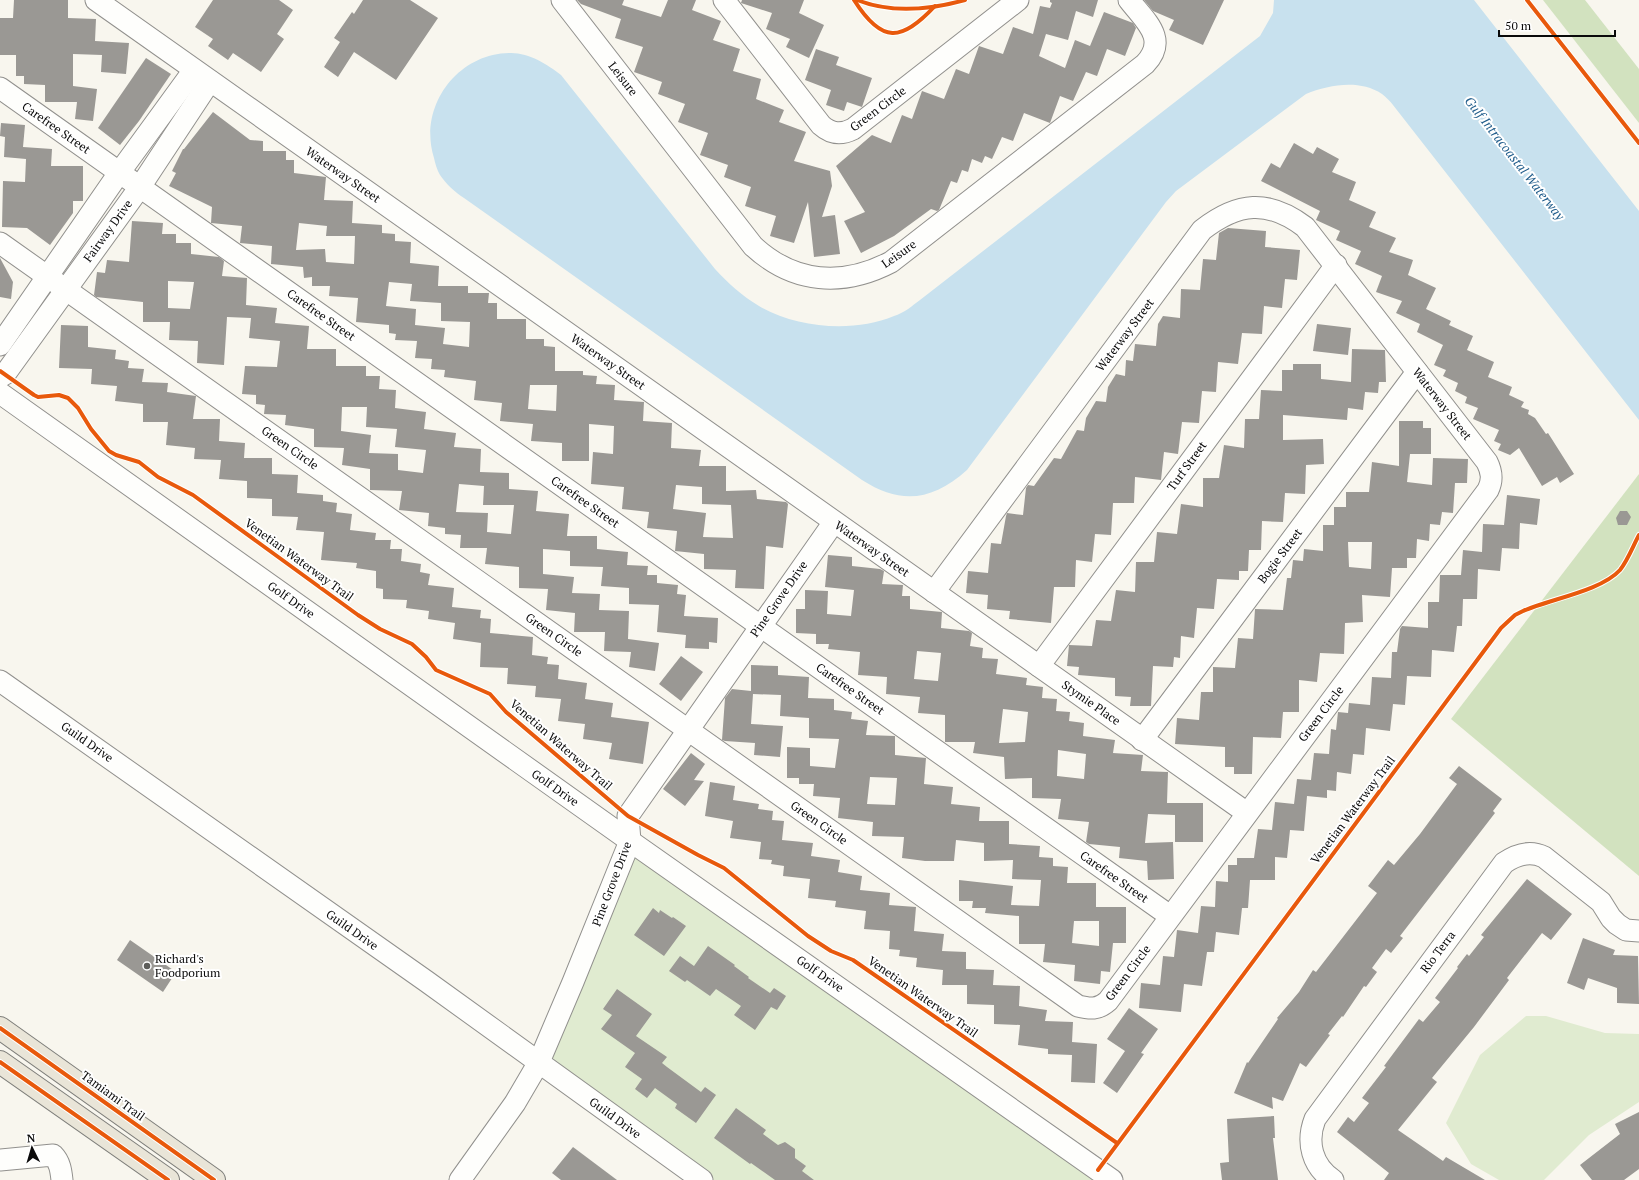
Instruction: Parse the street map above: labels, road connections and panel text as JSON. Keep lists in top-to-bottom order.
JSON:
{
  "streets": {
    "main road": ["Tamiami Trail"],
    "street": [
      "Leisure",
      "Green Circle",
      "Carefree Street",
      "Waterway Street",
      "Fairway Drive",
      "Turf Street",
      "Bogie Street",
      "Pine Grove Drive",
      "Golf Drive",
      "Stymie Place",
      "Guild Drive",
      "Rio Terra"
    ],
    "cycle path": ["Venetian Waterway Trail"]
  },
  "crossings": [
    ["Green Circle", "Carefree Street"],
    ["Green Circle", "Waterway Street"],
    ["Green Circle", "Fairway Drive"],
    ["Green Circle", "Pine Grove Drive"],
    ["Green Circle", "Stymie Place"],
    ["Carefree Street", "Fairway Drive"],
    ["Carefree Street", "Pine Grove Drive"],
    ["Waterway Street", "Fairway Drive"],
    ["Waterway Street", "Turf Street"],
    ["Waterway Street", "Bogie Street"],
    ["Waterway Street", "Pine Grove Drive"],
    ["Waterway Street", "Stymie Place"],
    ["Turf Street", "Stymie Place"],
    ["Bogie Street", "Stymie Place"],
    ["Pine Grove Drive", "Golf Drive"],
    ["Pine Grove Drive", "Guild Drive"]
  ],
  "water": ["Gulf Intracoastal Waterway"],
  "places": ["Richard's Foodporium"],
  "scale_bar": "50 m",
  "north": "top"
}
